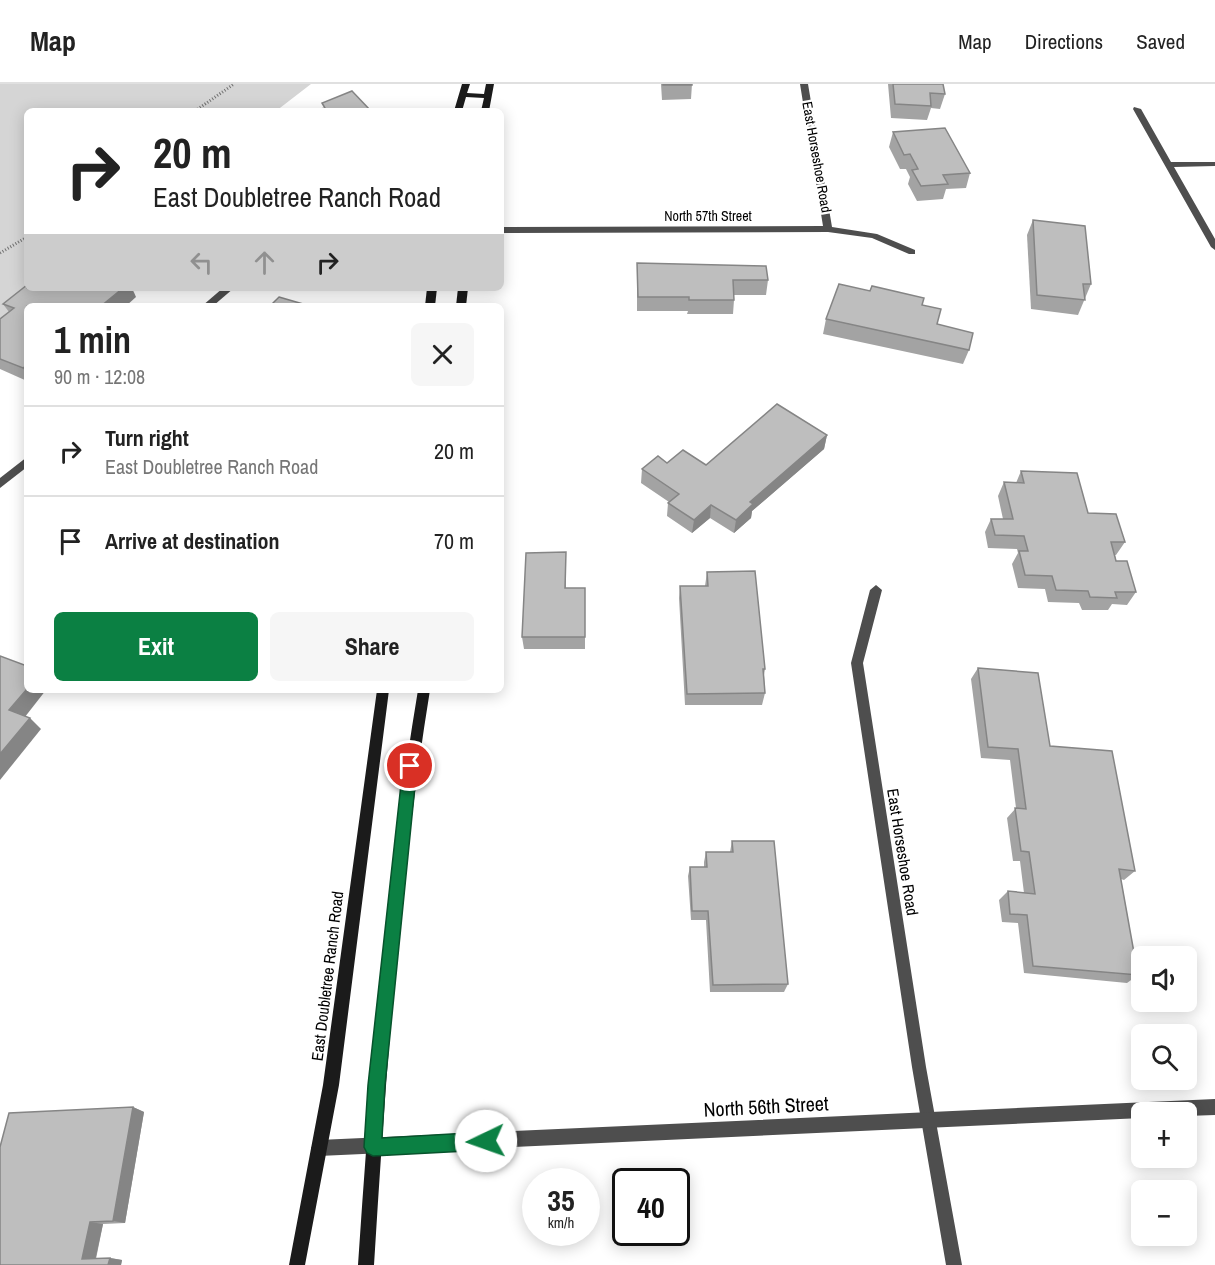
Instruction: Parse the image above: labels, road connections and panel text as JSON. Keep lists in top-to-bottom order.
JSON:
{
  "streets": {
    "main road": ["East Doubletree Ranch Road"],
    "street": ["East Horseshoe Road", "North 57th Street", "North 56th Street"]
  },
  "crossings": [
    ["East Horseshoe Road", "North 57th Street"],
    ["East Horseshoe Road", "North 56th Street"],
    ["East Doubletree Ranch Road", "North 56th Street"]
  ],
  "page": {
    "header": "Map",
    "nav": ["Map", "Directions", "Saved"],
    "turn": ["20 m", "East Doubletree Ranch Road"],
    "heading": ["1 min", "90 m · 12:08"],
    "list": [
      {
        "name": "Turn right",
        "note": "East Doubletree Ranch Road",
        "value": "20 m"
      },
      {
        "name": "Arrive at destination",
        "value": "70 m"
      }
    ],
    "buttons": ["Exit", "Share"],
    "map_buttons": ["+", "−"],
    "speed": "35 km/h",
    "limit": "40"
  }
}
